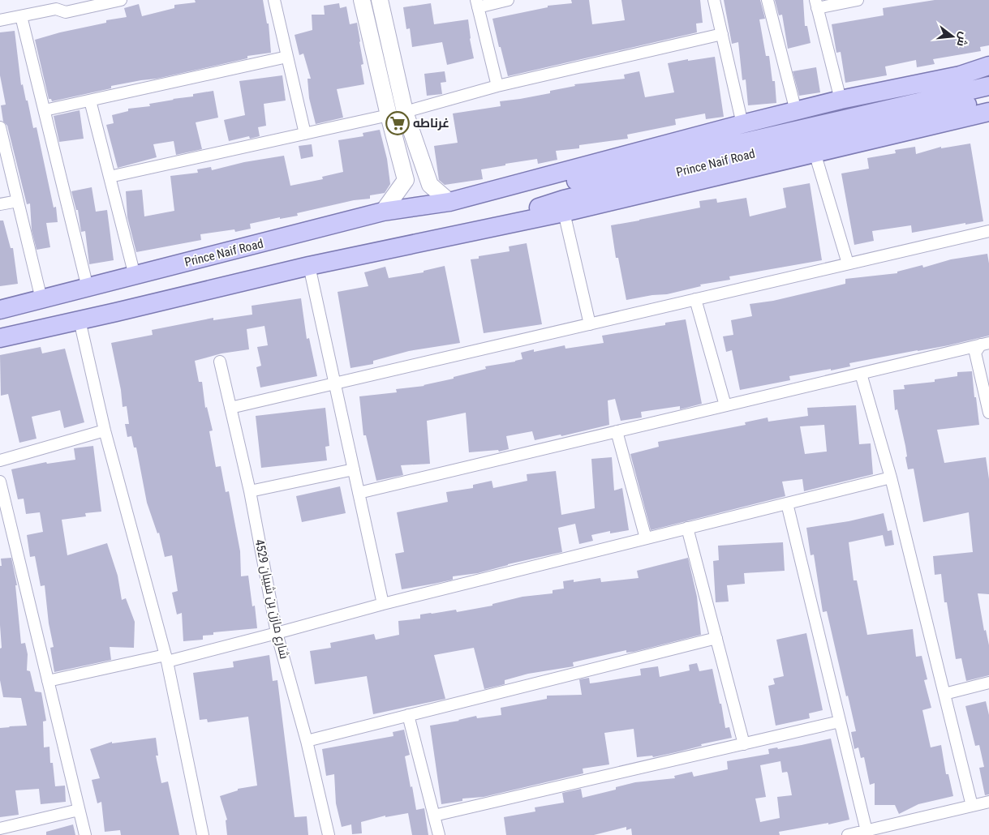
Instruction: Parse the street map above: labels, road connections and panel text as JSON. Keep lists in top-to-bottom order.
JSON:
{
  "streets": {
    "main road": ["Prince Naif Road"],
    "street": ["شارع مازن بن شيبان 4529"]
  },
  "places": {
    "supermarket": ["غرناطه"]
  },
  "north": "right"
}
